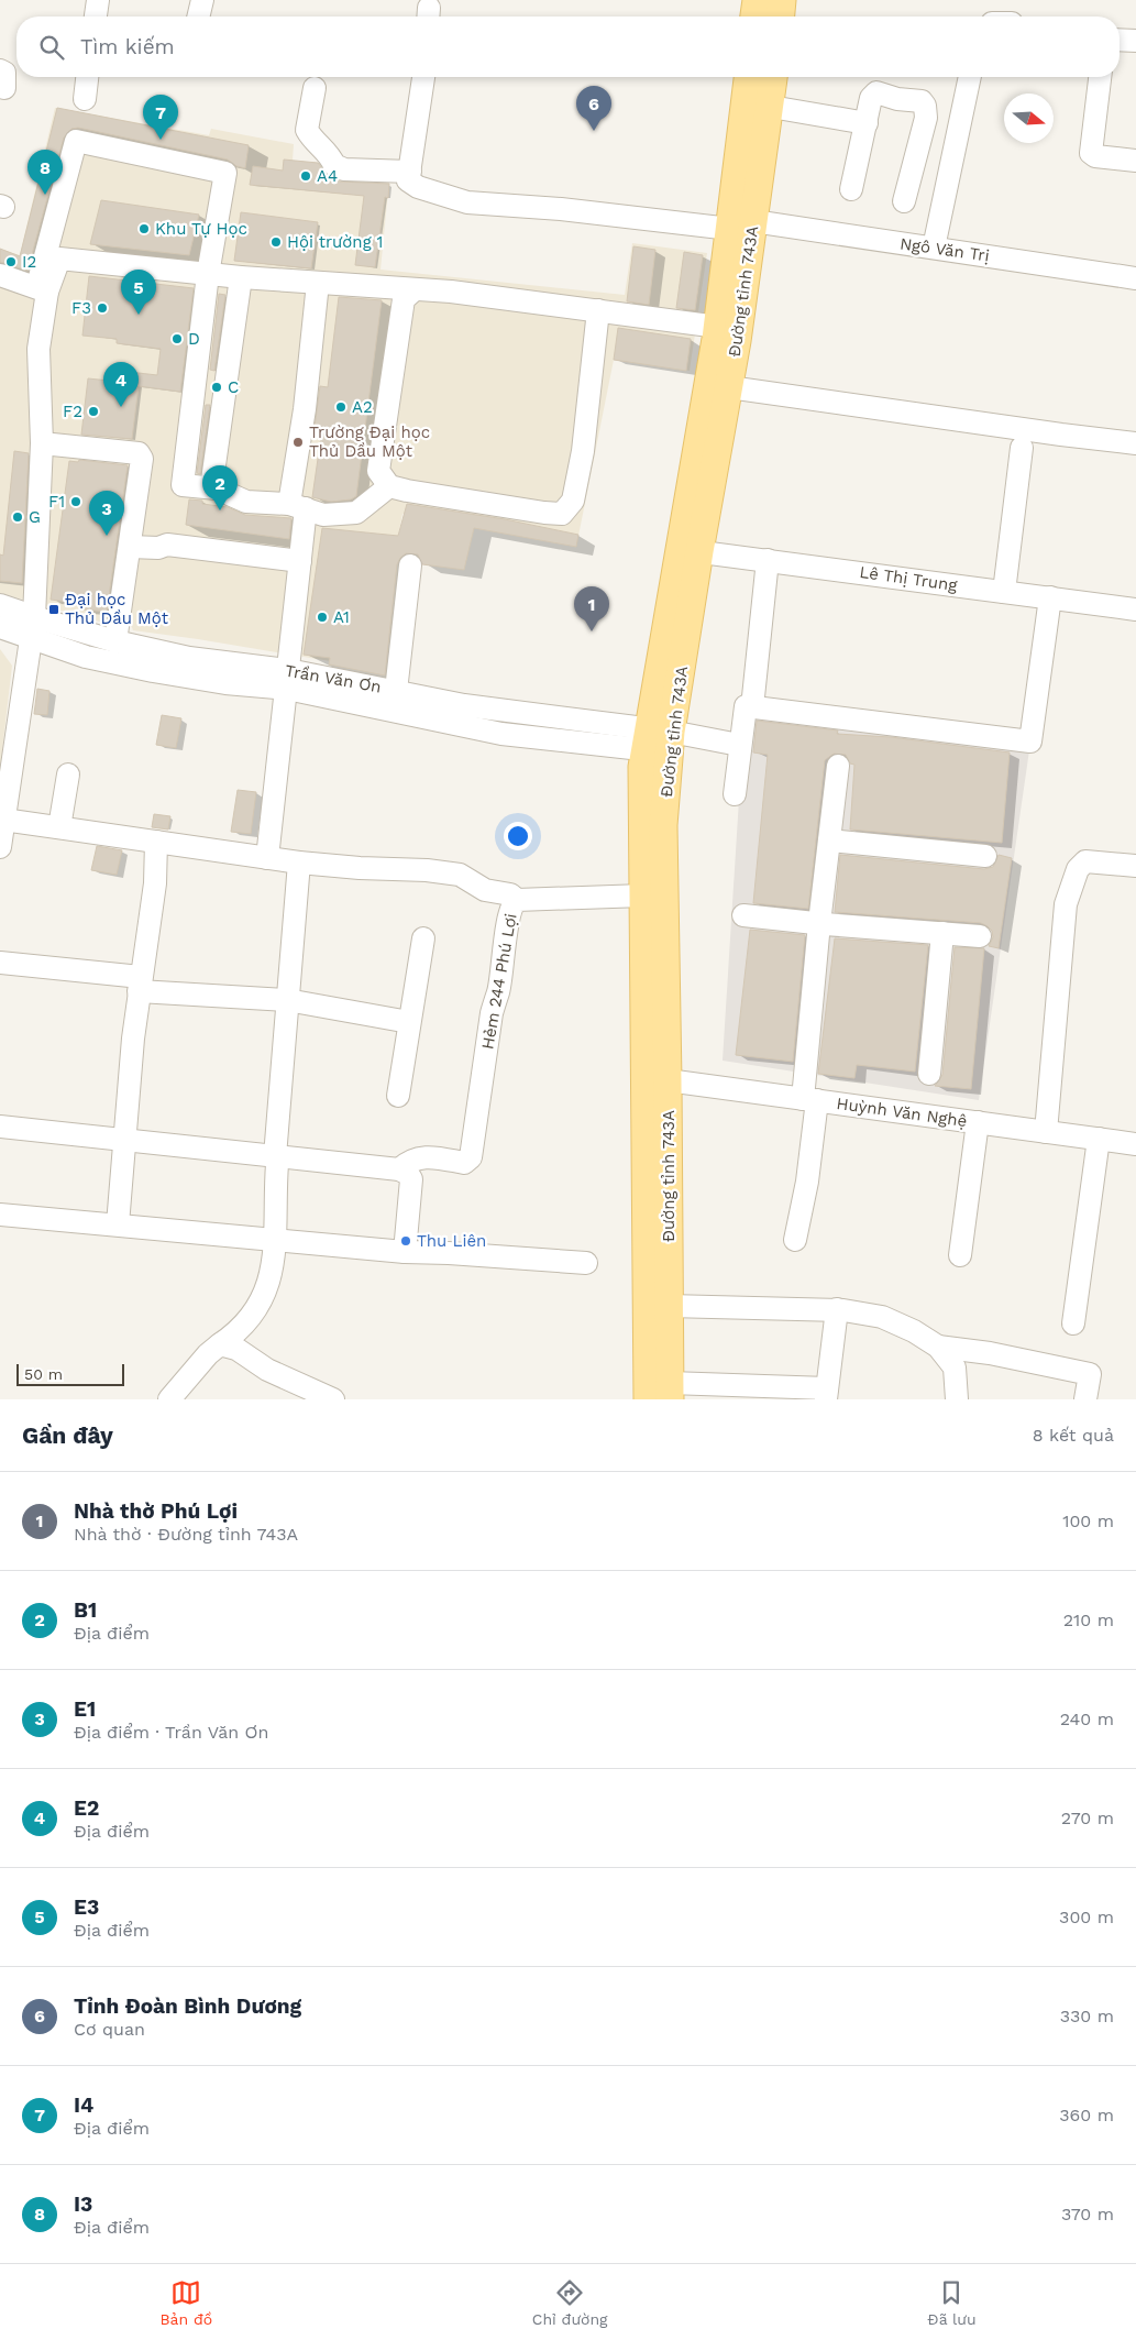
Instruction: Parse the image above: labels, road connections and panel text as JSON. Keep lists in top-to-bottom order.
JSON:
{
  "streets": {
    "main road": ["Đường tỉnh 743A"],
    "street": [
      "Ngô Văn Trị",
      "Lê Thị Trung",
      "Trần Văn Ơn",
      "Hẻm 244 Phú Lợi",
      "Huỳnh Văn Nghệ"
    ]
  },
  "crossings": [
    ["Ngô Văn Trị", "Đường tỉnh 743A"],
    ["Đường tỉnh 743A", "Lê Thị Trung"],
    ["Đường tỉnh 743A", "Trần Văn Ơn"],
    ["Đường tỉnh 743A", "Hẻm 244 Phú Lợi"],
    ["Đường tỉnh 743A", "Huỳnh Văn Nghệ"]
  ],
  "places": {
    "other": [
      "A4",
      "Khu Tự Học",
      "Hội trường 1",
      "I2",
      "F3",
      "D",
      "C",
      "A2",
      "F2",
      "Trường Đại học Thủ Dầu Một",
      "F1",
      "G",
      "A1",
      "Thu Liên"
    ],
    "transit": ["Đại học Thủ Dầu Một"]
  },
  "scale_bar": "50 m",
  "north": "right",
  "page": {
    "search": "Tìm kiếm",
    "pins": [
      "6",
      "7",
      "8",
      "5",
      "4",
      "2",
      "3",
      "1"
    ],
    "scale": "50 m",
    "heading": ["Gần đây", "8 kết quả"],
    "list": [
      {
        "mark": "1",
        "name": "Nhà thờ Phú Lợi",
        "note": "Nhà thờ · Đường tỉnh 743A",
        "value": "100 m"
      },
      {
        "mark": "2",
        "name": "B1",
        "note": "Địa điểm",
        "value": "210 m"
      },
      {
        "mark": "3",
        "name": "E1",
        "note": "Địa điểm · Trần Văn Ơn",
        "value": "240 m"
      },
      {
        "mark": "4",
        "name": "E2",
        "note": "Địa điểm",
        "value": "270 m"
      },
      {
        "mark": "5",
        "name": "E3",
        "note": "Địa điểm",
        "value": "300 m"
      },
      {
        "mark": "6",
        "name": "Tỉnh Đoàn Bình Dương",
        "note": "Cơ quan",
        "value": "330 m"
      },
      {
        "mark": "7",
        "name": "I4",
        "note": "Địa điểm",
        "value": "360 m"
      },
      {
        "mark": "8",
        "name": "I3",
        "note": "Địa điểm",
        "value": "370 m"
      }
    ],
    "nav": ["Bản đồ", "Chỉ đường", "Đã lưu"]
  }
}
